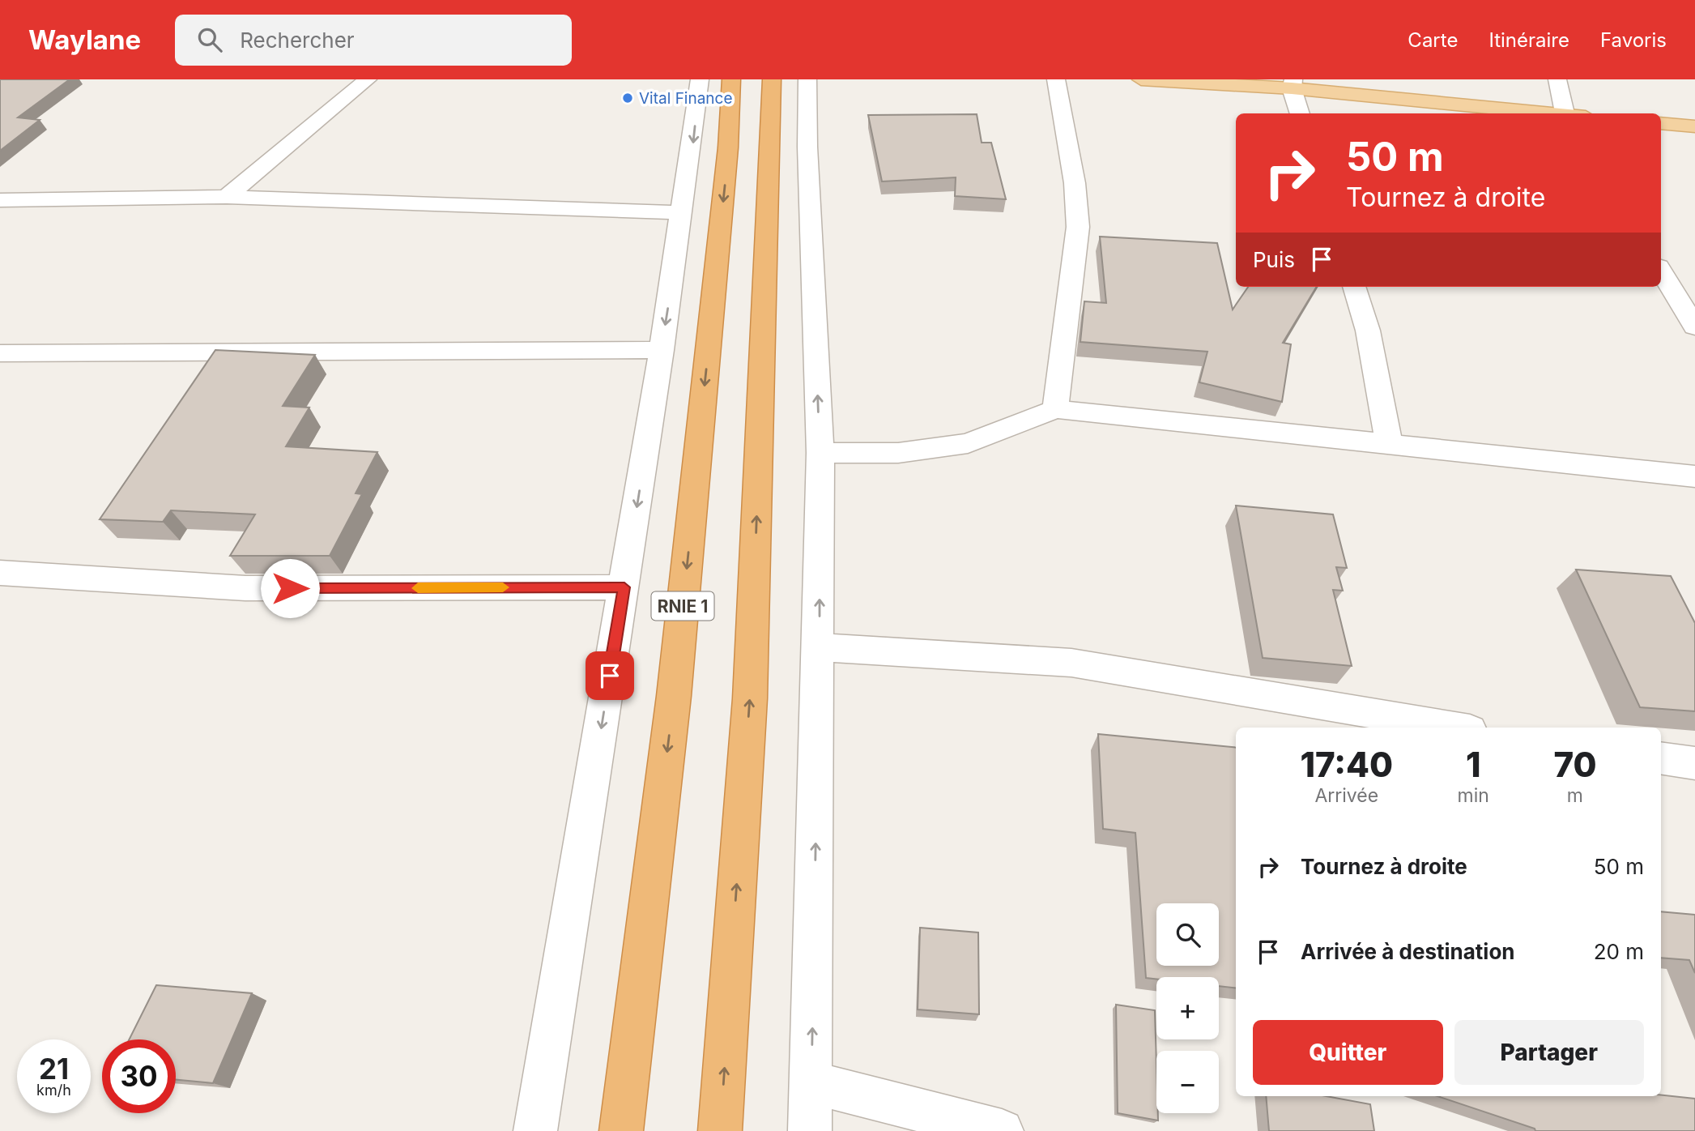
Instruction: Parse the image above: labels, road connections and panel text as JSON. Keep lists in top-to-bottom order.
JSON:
{
  "streets": {
    "highway": ["RNIE 1"]
  },
  "places": ["Vital Finance"],
  "page": {
    "header": "Waylane",
    "search": "Rechercher",
    "nav": ["Carte", "Itinéraire", "Favoris"],
    "turn": ["50 m", "Tournez à droite"],
    "then": "Puis",
    "eta": [
      "17:40",
      "Arrivée",
      "1",
      "min",
      "70",
      "m"
    ],
    "list": [
      {
        "name": "Tournez à droite",
        "value": "50 m"
      },
      {
        "name": "Arrivée à destination",
        "value": "20 m"
      }
    ],
    "map_buttons": ["+", "−"],
    "buttons": ["Quitter", "Partager"],
    "speed": "21 km/h",
    "limit": "30"
  }
}
